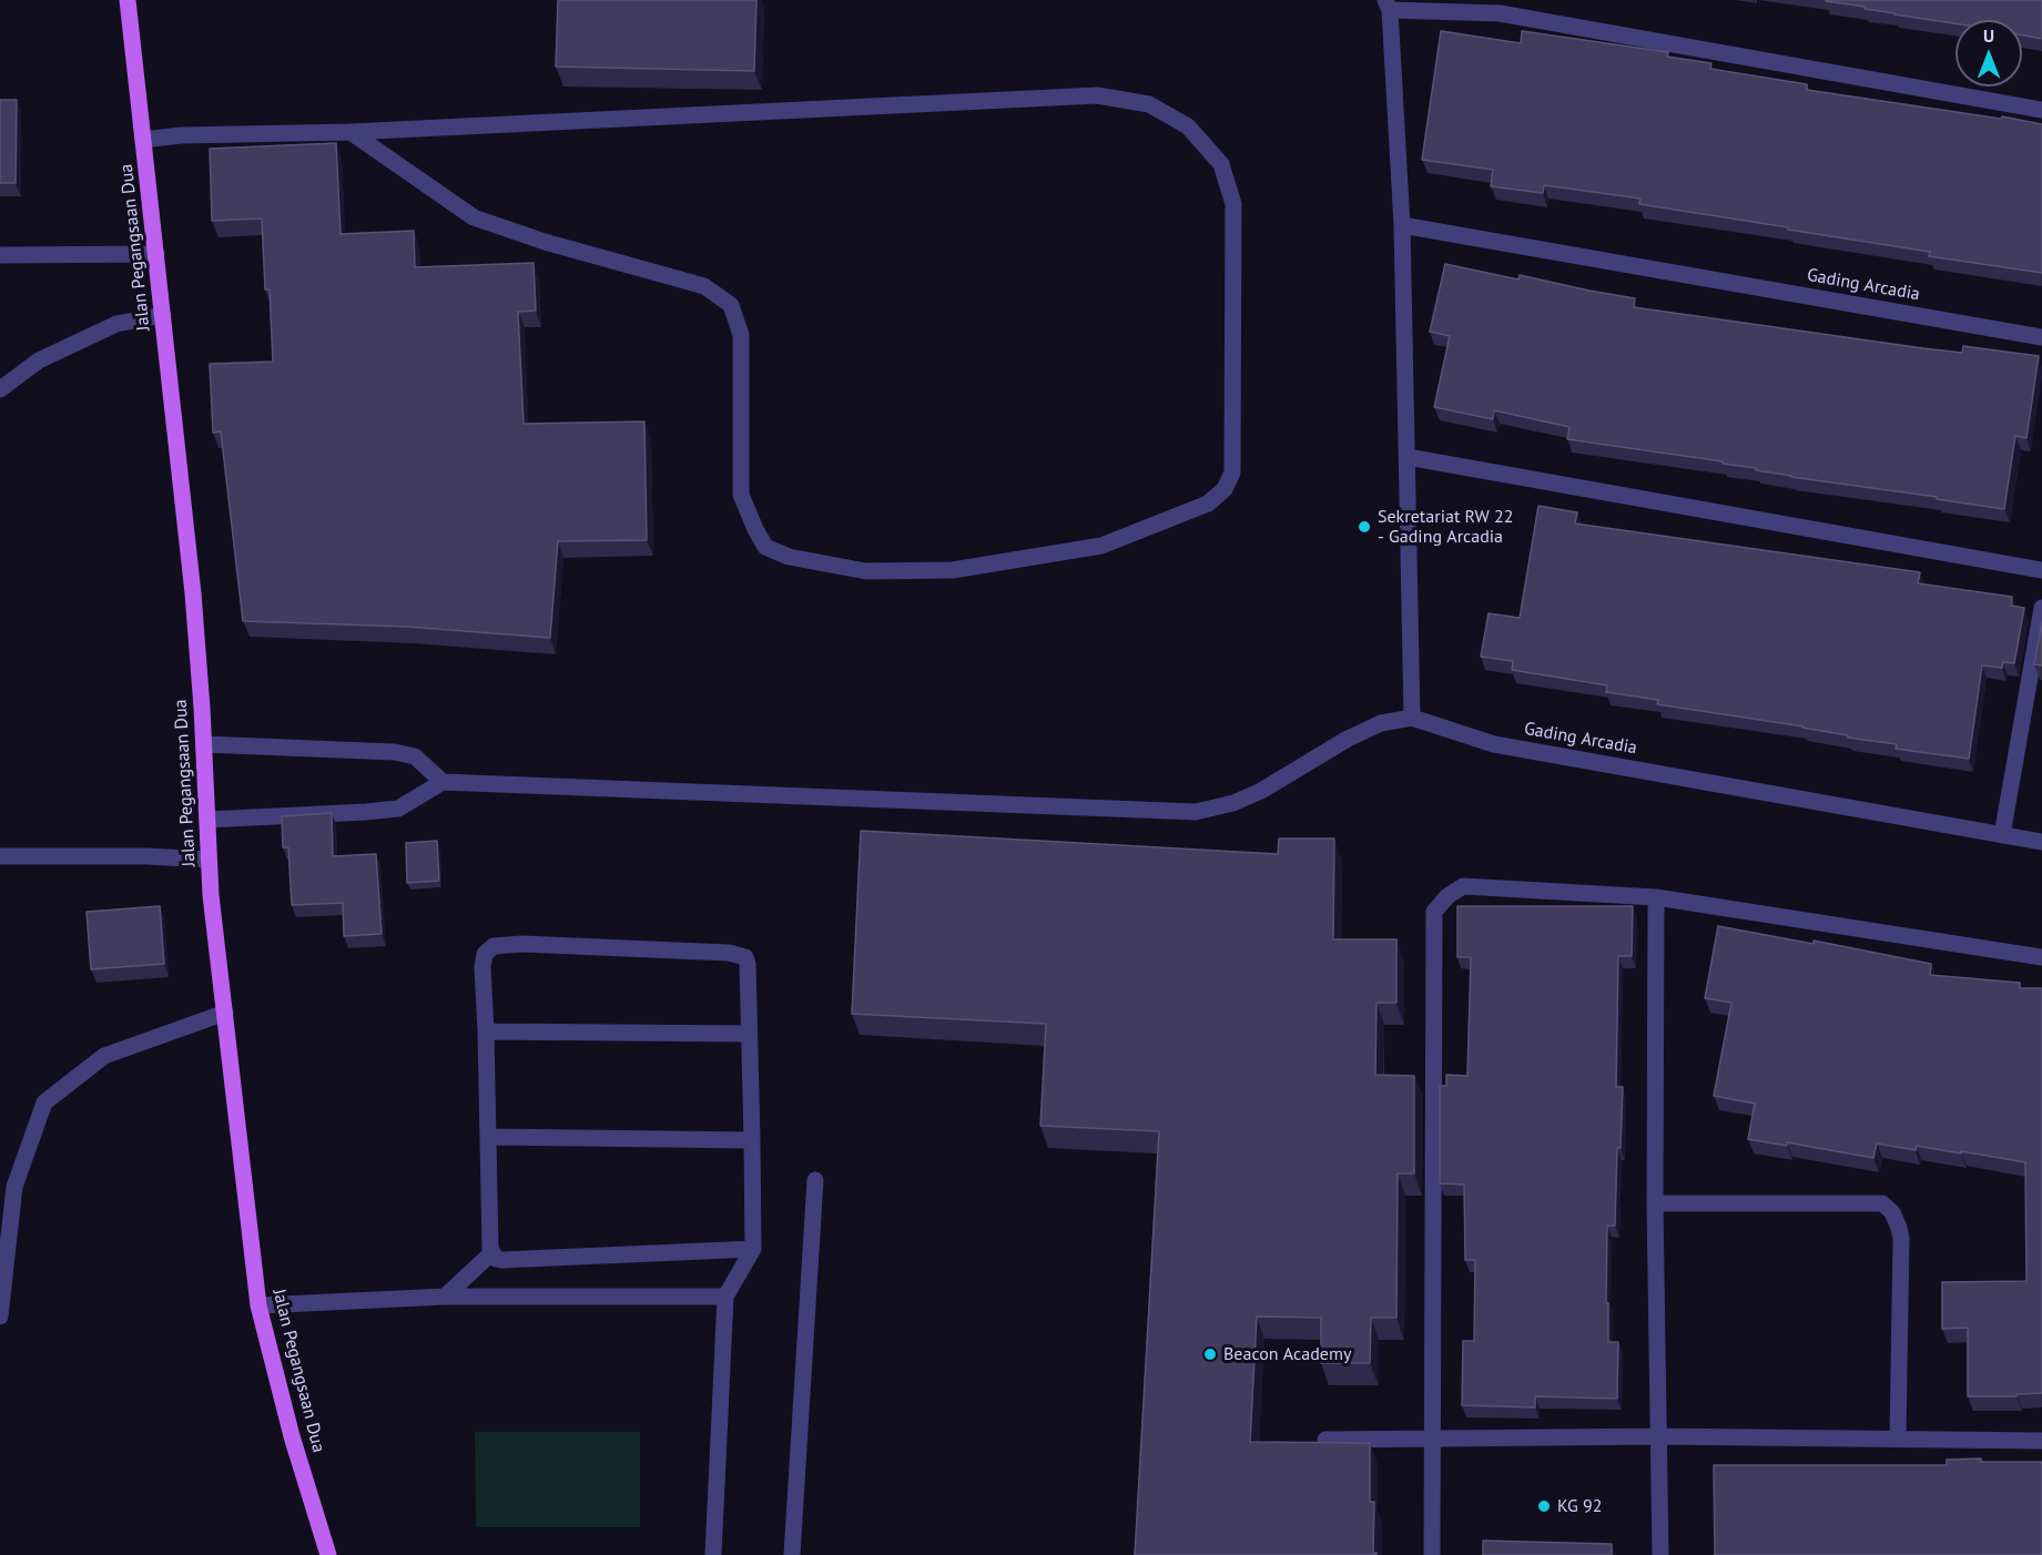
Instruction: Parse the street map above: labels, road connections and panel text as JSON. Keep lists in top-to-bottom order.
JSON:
{
  "streets": {
    "main road": ["Jalan Pegangsaan Dua"],
    "street": ["Gading Arcadia"]
  },
  "places": ["Sekretariat RW 22 - Gading Arcadia", "Beacon Academy", "KG 92"],
  "north": "top"
}
